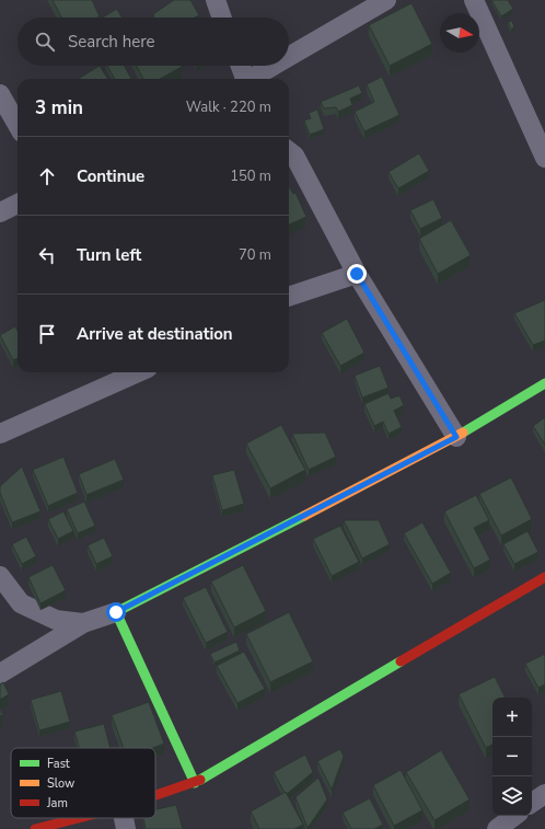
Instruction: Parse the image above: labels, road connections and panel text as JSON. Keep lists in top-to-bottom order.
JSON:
{
  "legend": ["Fast", "Slow", "Jam"],
  "north": "right",
  "page": {
    "search": "Search here",
    "heading": ["3 min", "Walk · 220 m"],
    "list": [
      ["Continue", "150 m"],
      ["Turn left", "70 m"],
      "Arrive at destination"
    ],
    "map_buttons": ["+", "−"]
  }
}
